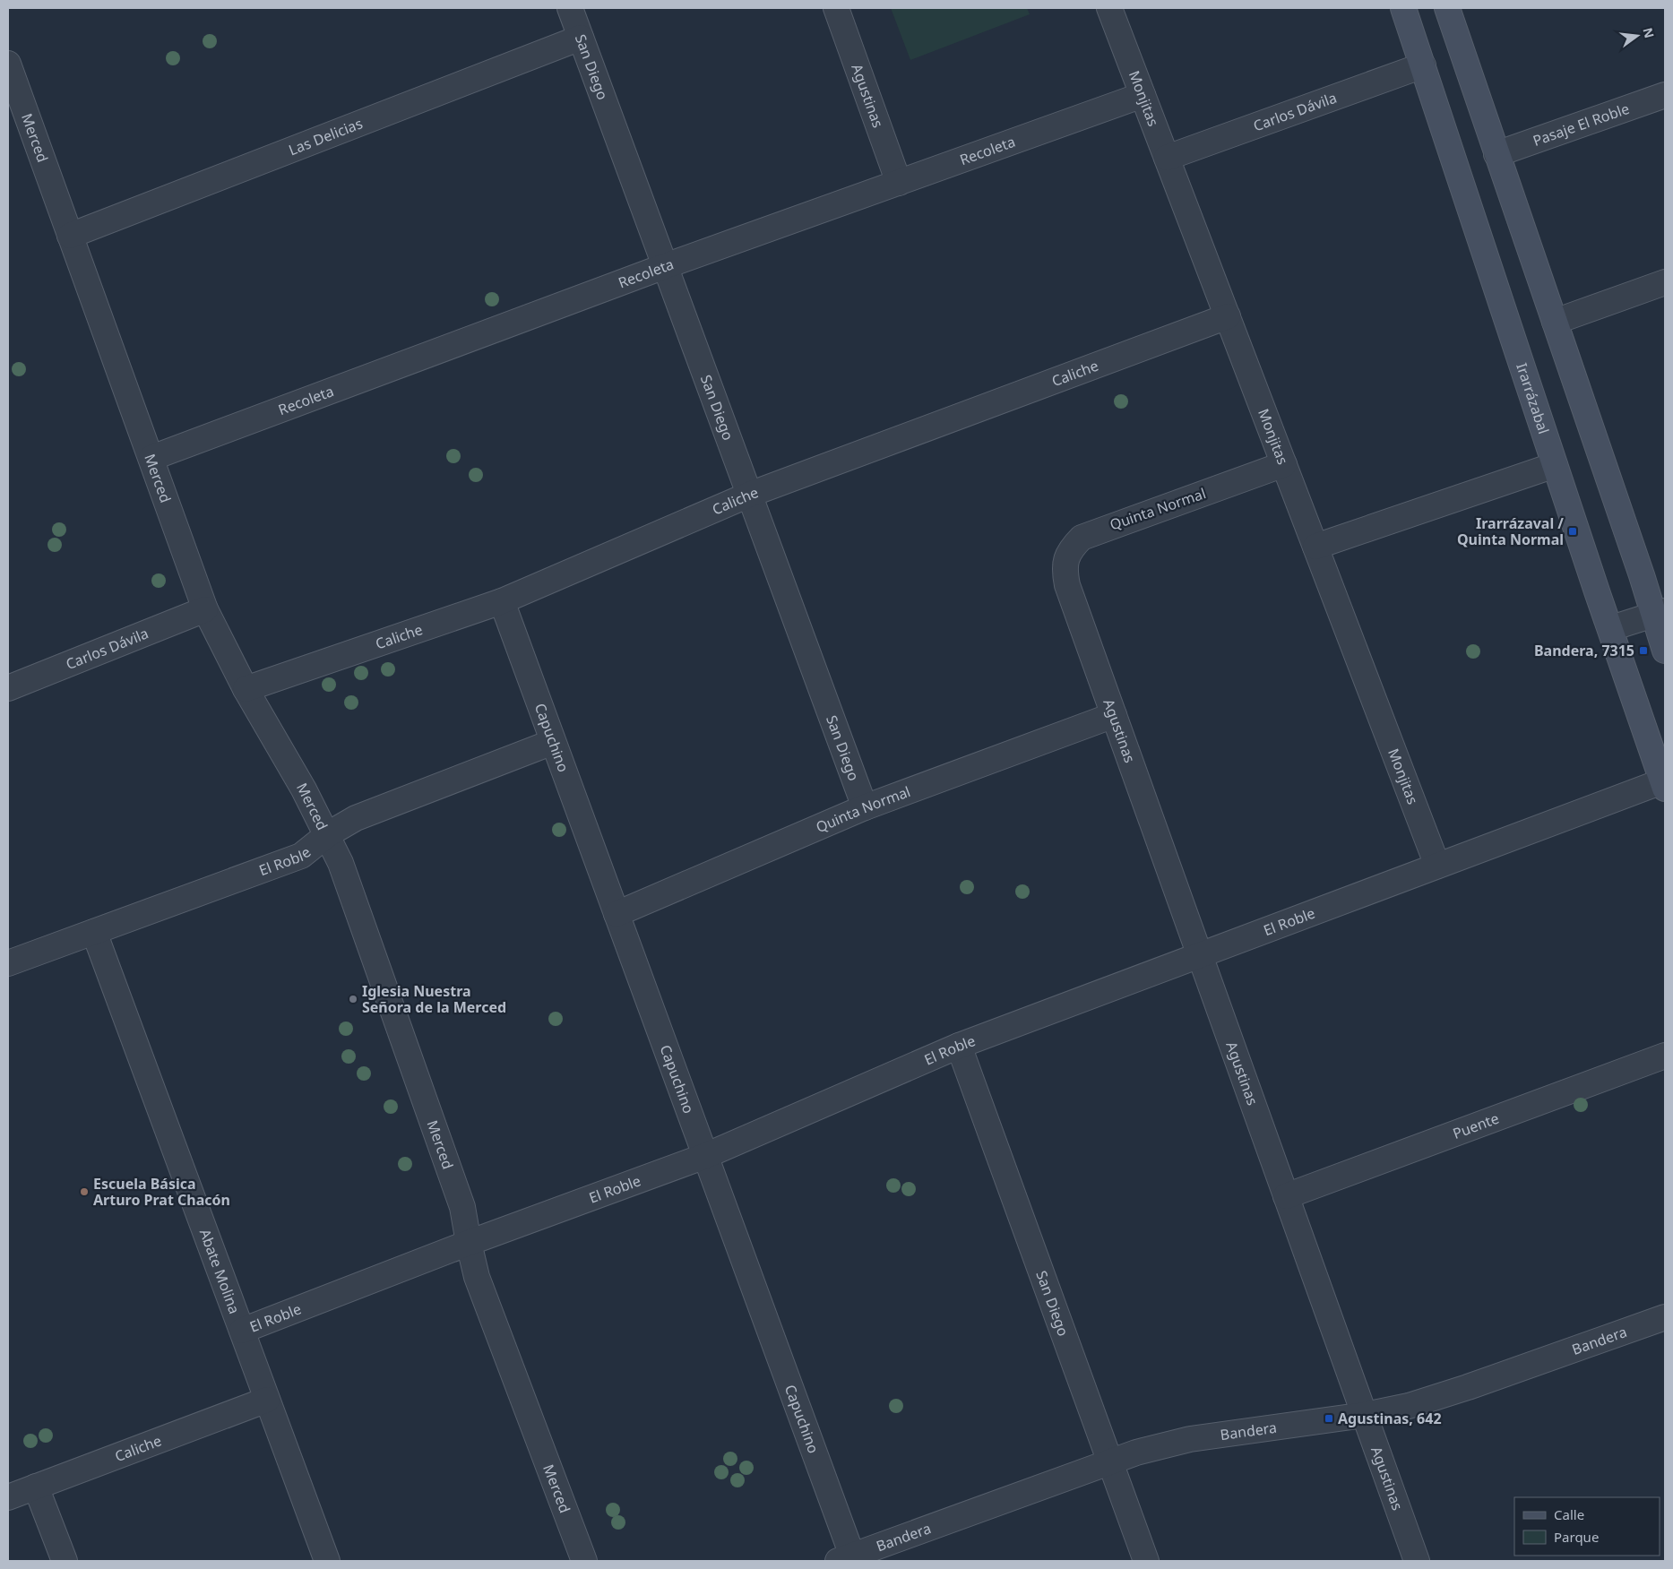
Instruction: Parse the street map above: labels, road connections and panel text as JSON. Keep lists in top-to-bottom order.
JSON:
{
  "streets": {
    "main road": ["Irarrázabal"],
    "street": [
      "San Diego",
      "Agustinas",
      "Monjitas",
      "Carlos Dávila",
      "Pasaje El Roble",
      "Las Delicias",
      "Merced",
      "Recoleta",
      "Caliche",
      "Quinta Normal",
      "Capuchino",
      "El Roble",
      "Puente",
      "Abate Molina",
      "Bandera"
    ]
  },
  "crossings": [
    ["San Diego", "Las Delicias"],
    ["San Diego", "Recoleta"],
    ["San Diego", "Caliche"],
    ["San Diego", "Quinta Normal"],
    ["San Diego", "El Roble"],
    ["San Diego", "Bandera"],
    ["Agustinas", "Recoleta"],
    ["Agustinas", "Quinta Normal"],
    ["Agustinas", "El Roble"],
    ["Agustinas", "Puente"],
    ["Agustinas", "Bandera"],
    ["Monjitas", "Carlos Dávila"],
    ["Monjitas", "Recoleta"],
    ["Monjitas", "Caliche"],
    ["Monjitas", "Quinta Normal"],
    ["Monjitas", "El Roble"],
    ["Carlos Dávila", "Merced"],
    ["Carlos Dávila", "Irarrázabal"],
    ["Las Delicias", "Merced"],
    ["Merced", "Recoleta"],
    ["Merced", "Caliche"],
    ["Merced", "El Roble"],
    ["Caliche", "Capuchino"],
    ["Caliche", "Abate Molina"],
    ["Irarrázabal", "El Roble"],
    ["Quinta Normal", "Capuchino"],
    ["Capuchino", "El Roble"],
    ["Capuchino", "Bandera"],
    ["El Roble", "Abate Molina"]
  ],
  "places": {
    "transit": ["Irarrázaval / Quinta Normal", "Bandera, 7315", "Agustinas, 642"],
    "other": ["Iglesia Nuestra Señora de la Merced", "Escuela Básica Arturo Prat Chacón"]
  },
  "legend": ["Calle", "Parque"],
  "north": "right"
}
